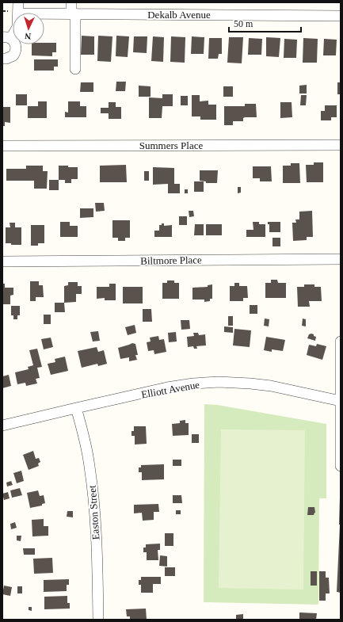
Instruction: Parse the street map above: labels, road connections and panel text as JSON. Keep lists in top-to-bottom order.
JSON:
{
  "streets": {
    "street": [
      "Dekalb Avenue",
      "Summers Place",
      "Biltmore Place",
      "Elliott Avenue",
      "Easton Street"
    ]
  },
  "crossings": [
    ["Elliott Avenue", "Easton Street"]
  ],
  "scale_bar": "50 m",
  "north": "bottom"
}
